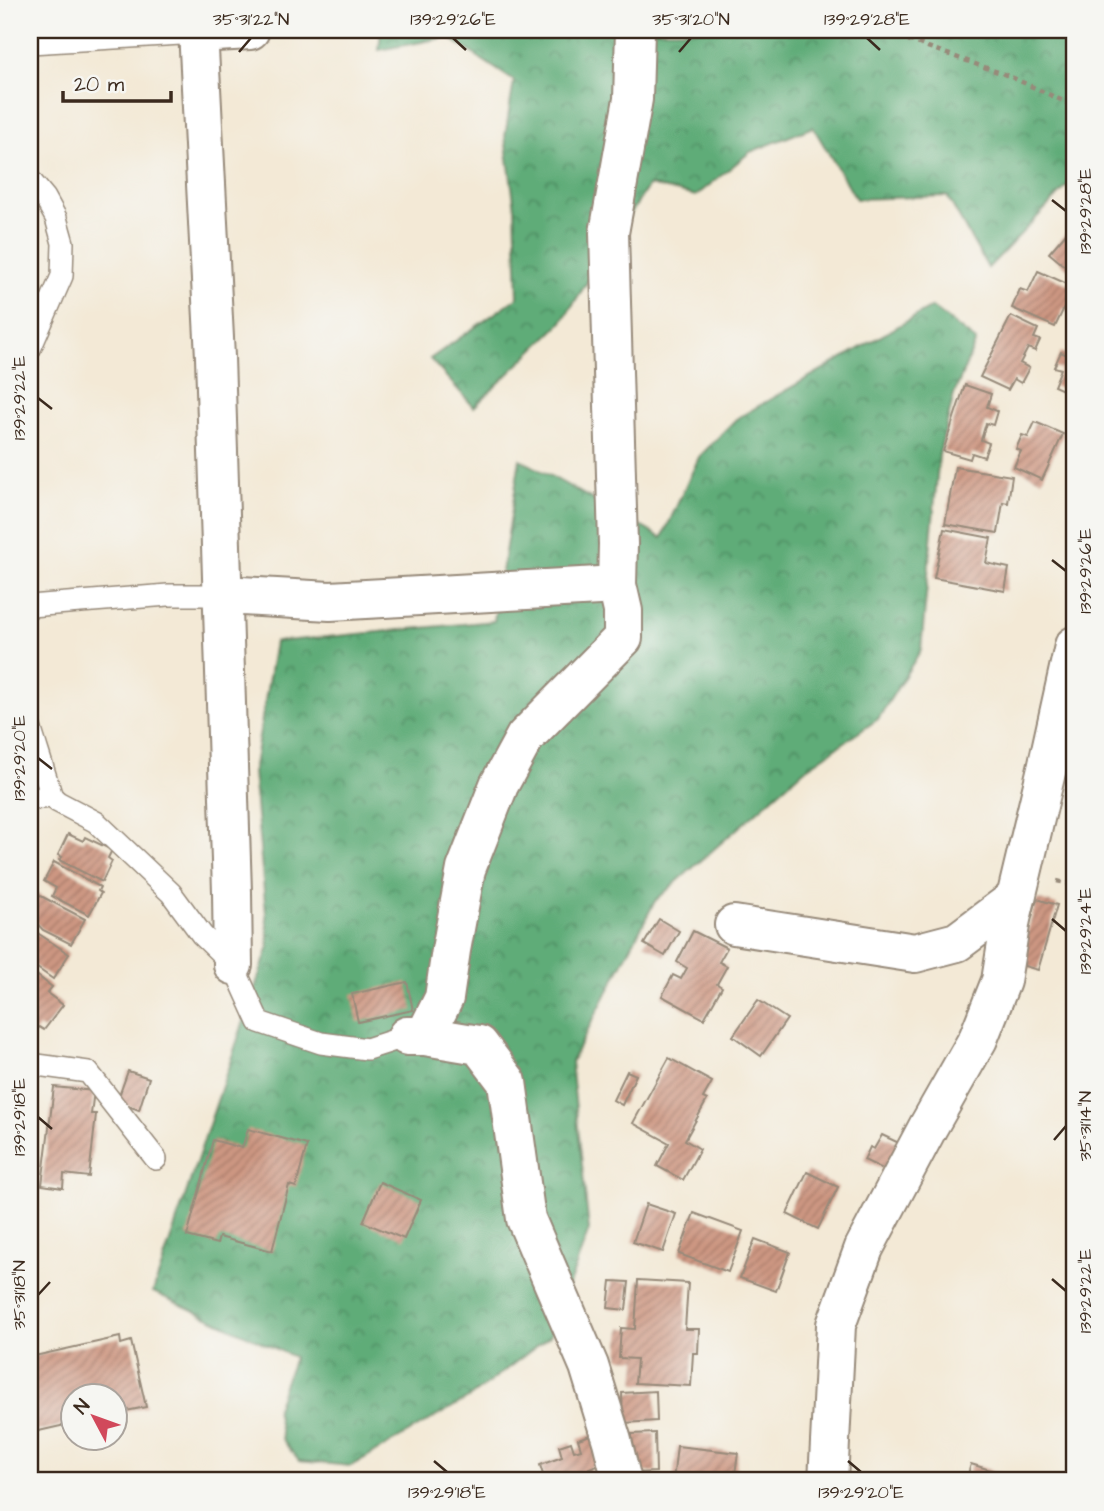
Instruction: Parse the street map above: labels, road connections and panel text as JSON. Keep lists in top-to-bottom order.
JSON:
{
  "scale_bar": "20 m",
  "north": "top left",
  "coordinates": [
    "35°31'22\"N",
    "139°29'26\"E",
    "35°31'20\"N",
    "139°29'28\"E",
    "139°29'22\"E",
    "139°29'20\"E",
    "139°29'24\"E",
    "139°29'18\"E",
    "35°31'14\"N",
    "35°31'18\"N"
  ]
}
